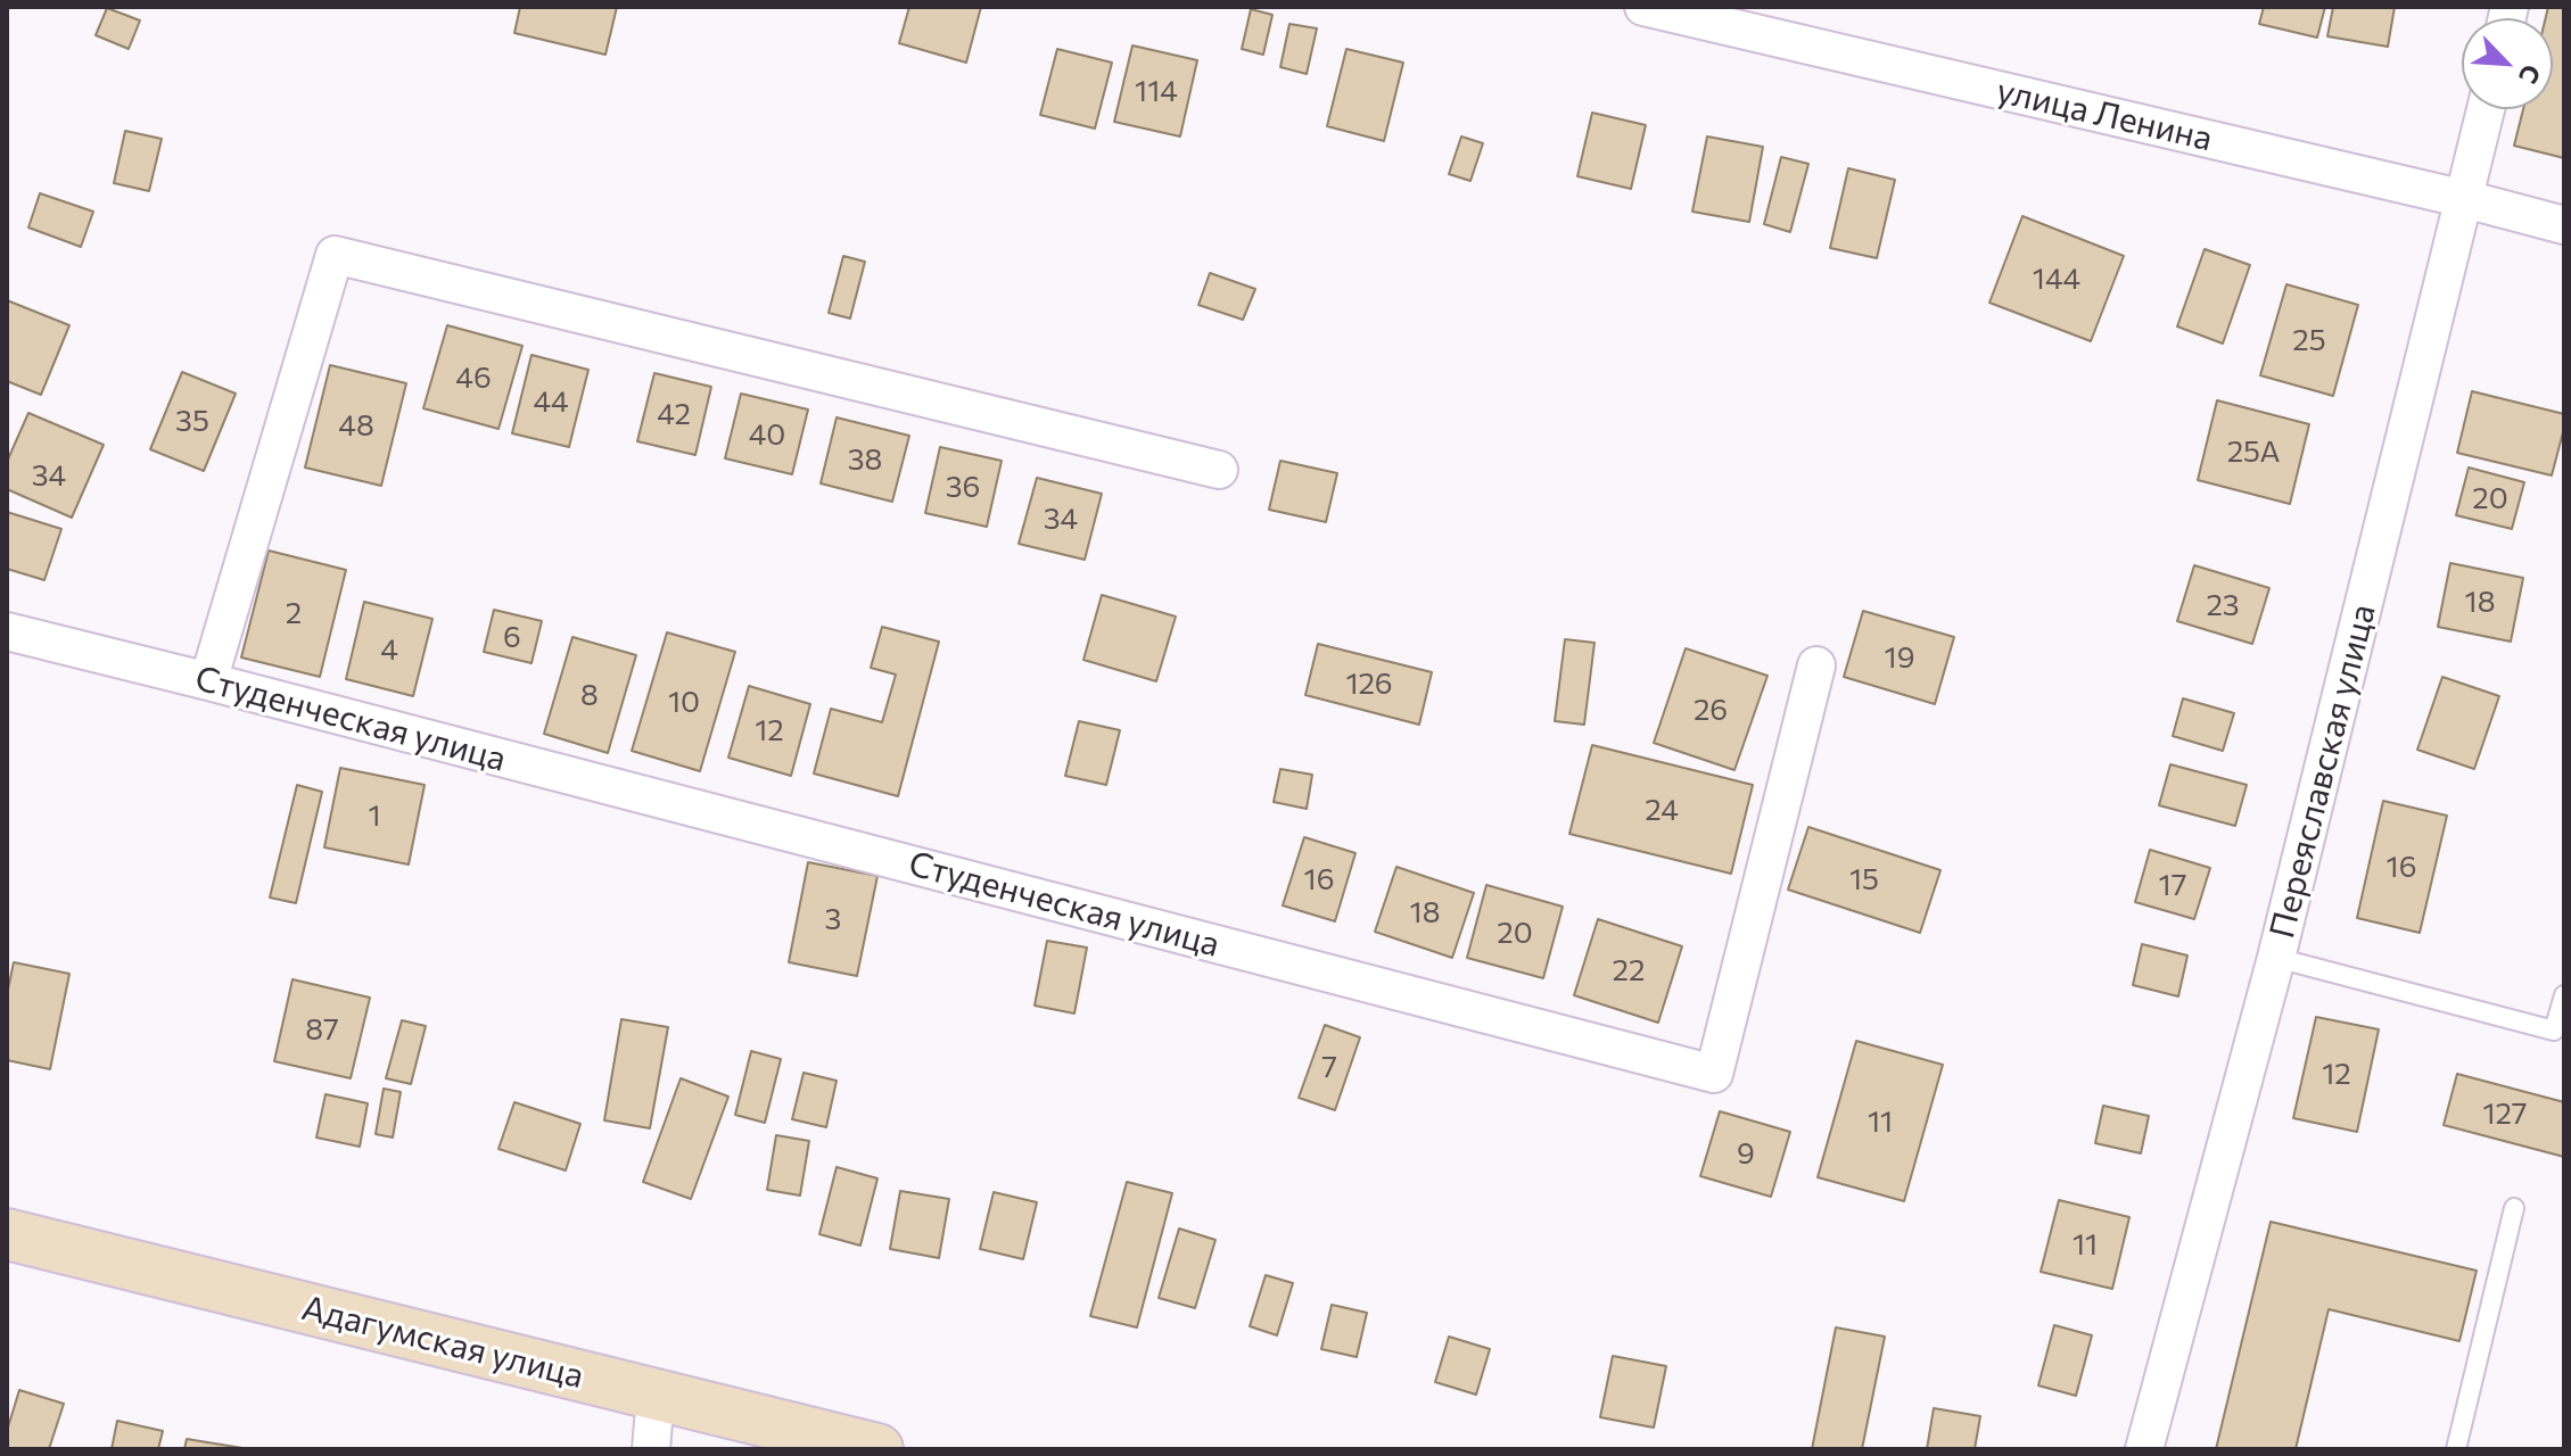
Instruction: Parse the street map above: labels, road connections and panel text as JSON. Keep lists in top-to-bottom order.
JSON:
{
  "streets": {
    "main road": ["Адагумская улица"],
    "street": ["улица Ленина", "Студенческая улица", "Переяславская улица"]
  },
  "crossings": [
    ["улица Ленина", "Переяславская улица"]
  ],
  "house_numbers": [
    "114",
    "144",
    "25",
    "46",
    "44",
    "42",
    "35",
    "48",
    "40",
    "25А",
    "38",
    "34",
    "36",
    "20",
    "34",
    "18",
    "23",
    "2",
    "6",
    "4",
    "19",
    "126",
    "8",
    "10",
    "26",
    "12",
    "24",
    "1",
    "16",
    "16",
    "15",
    "17",
    "18",
    "3",
    "20",
    "22",
    "87",
    "7",
    "12",
    "127",
    "11",
    "9",
    "11"
  ],
  "north": "bottom right"
}
